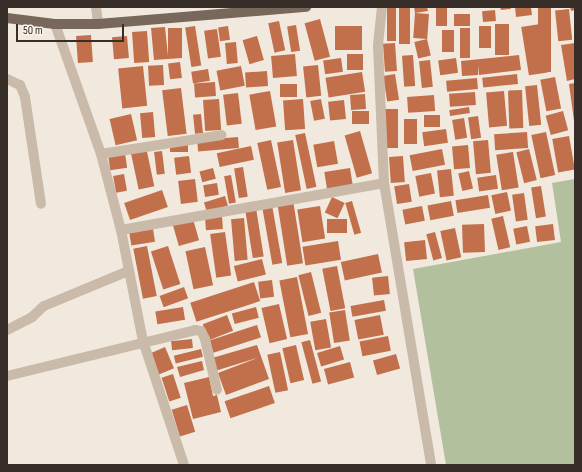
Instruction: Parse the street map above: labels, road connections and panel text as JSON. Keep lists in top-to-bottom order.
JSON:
{
  "scale_bar": "50 m"
}
